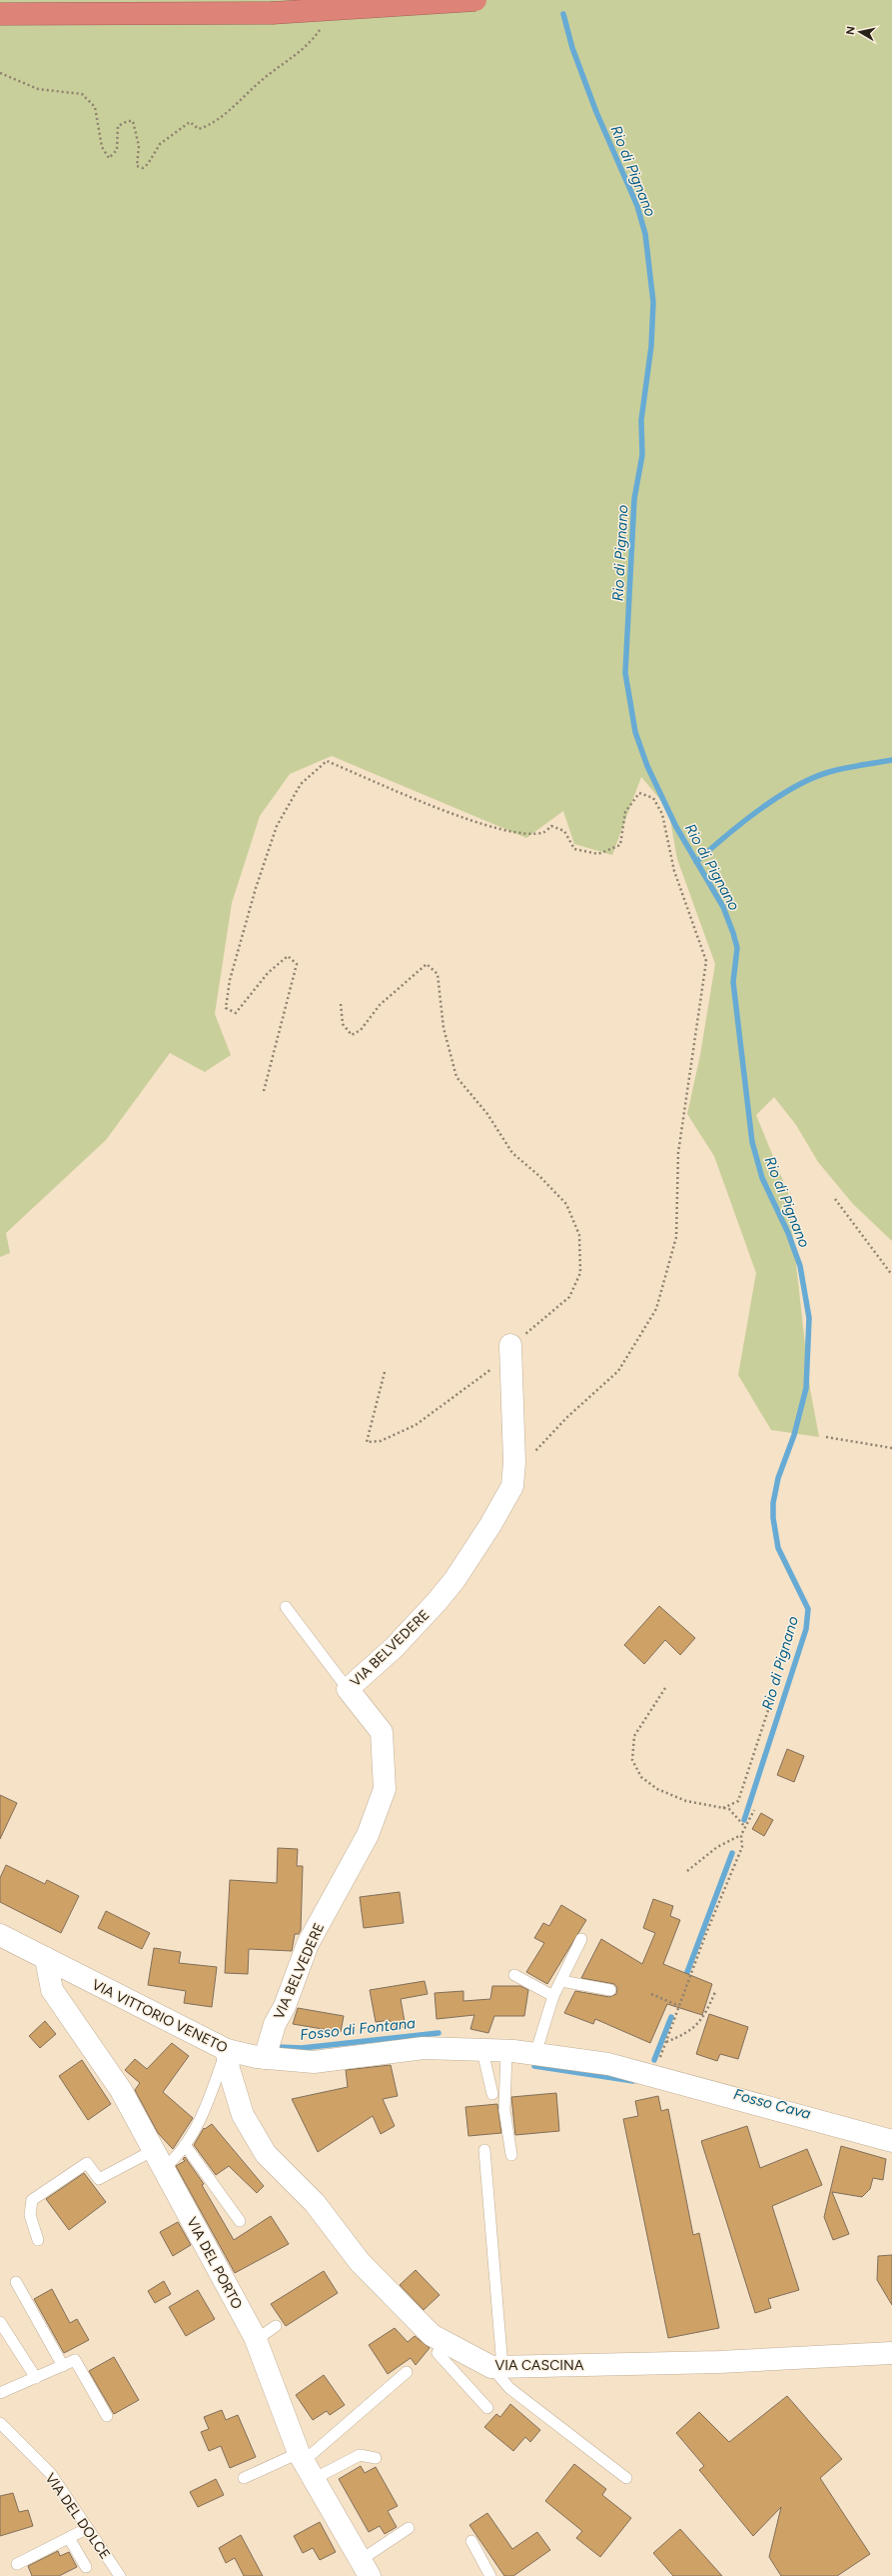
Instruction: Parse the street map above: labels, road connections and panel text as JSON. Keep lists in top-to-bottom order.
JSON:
{
  "streets": {
    "street": [
      "VIA BELVEDERE",
      "VIA VITTORIO VENETO",
      "VIA DEL PORTO",
      "VIA CASCINA"
    ],
    "lane": ["VIA DEL DOLCE"]
  },
  "crossings": [
    ["VIA BELVEDERE", "VIA VITTORIO VENETO"],
    ["VIA VITTORIO VENETO", "VIA DEL PORTO"],
    ["VIA VITTORIO VENETO", "VIA CASCINA"]
  ],
  "water": ["Rio di Pignano", "Fosso di Fontana", "Fosso Cava"],
  "north": "left"
}
